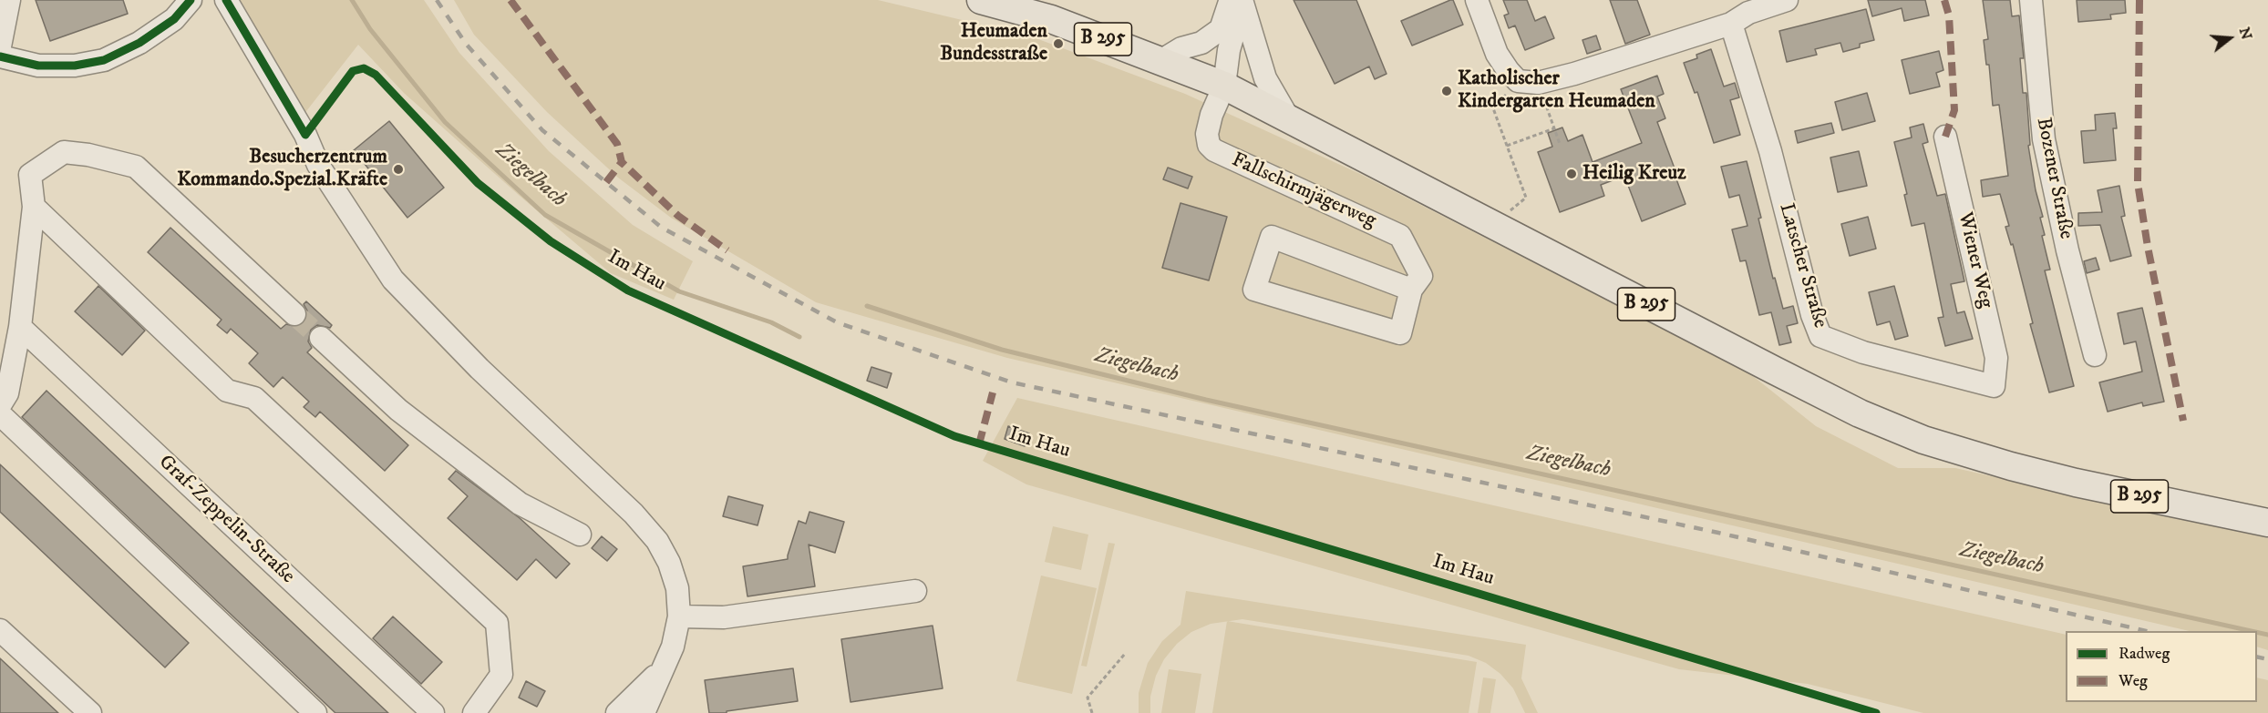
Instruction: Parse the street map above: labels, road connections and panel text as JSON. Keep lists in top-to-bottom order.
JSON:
{
  "streets": {
    "main road": ["B 295"],
    "street": [
      "Bozener Straße",
      "Fallschirmjägerweg",
      "Wiener Weg",
      "Latscher Straße",
      "Graf-Zeppelin-Straße"
    ],
    "cycle path": ["Im Hau"]
  },
  "crossings": [
    ["B 295", "Fallschirmjägerweg"],
    ["Wiener Weg", "Latscher Straße"]
  ],
  "water": ["Ziegelbach"],
  "places": [
    "Heumaden Bundesstraße",
    "Katholischer Kindergarten Heumaden",
    "Besucherzentrum Kommando.Spezial.Kräfte",
    "Heilig Kreuz"
  ],
  "legend": ["Radweg", "Weg"],
  "north": "right"
}
